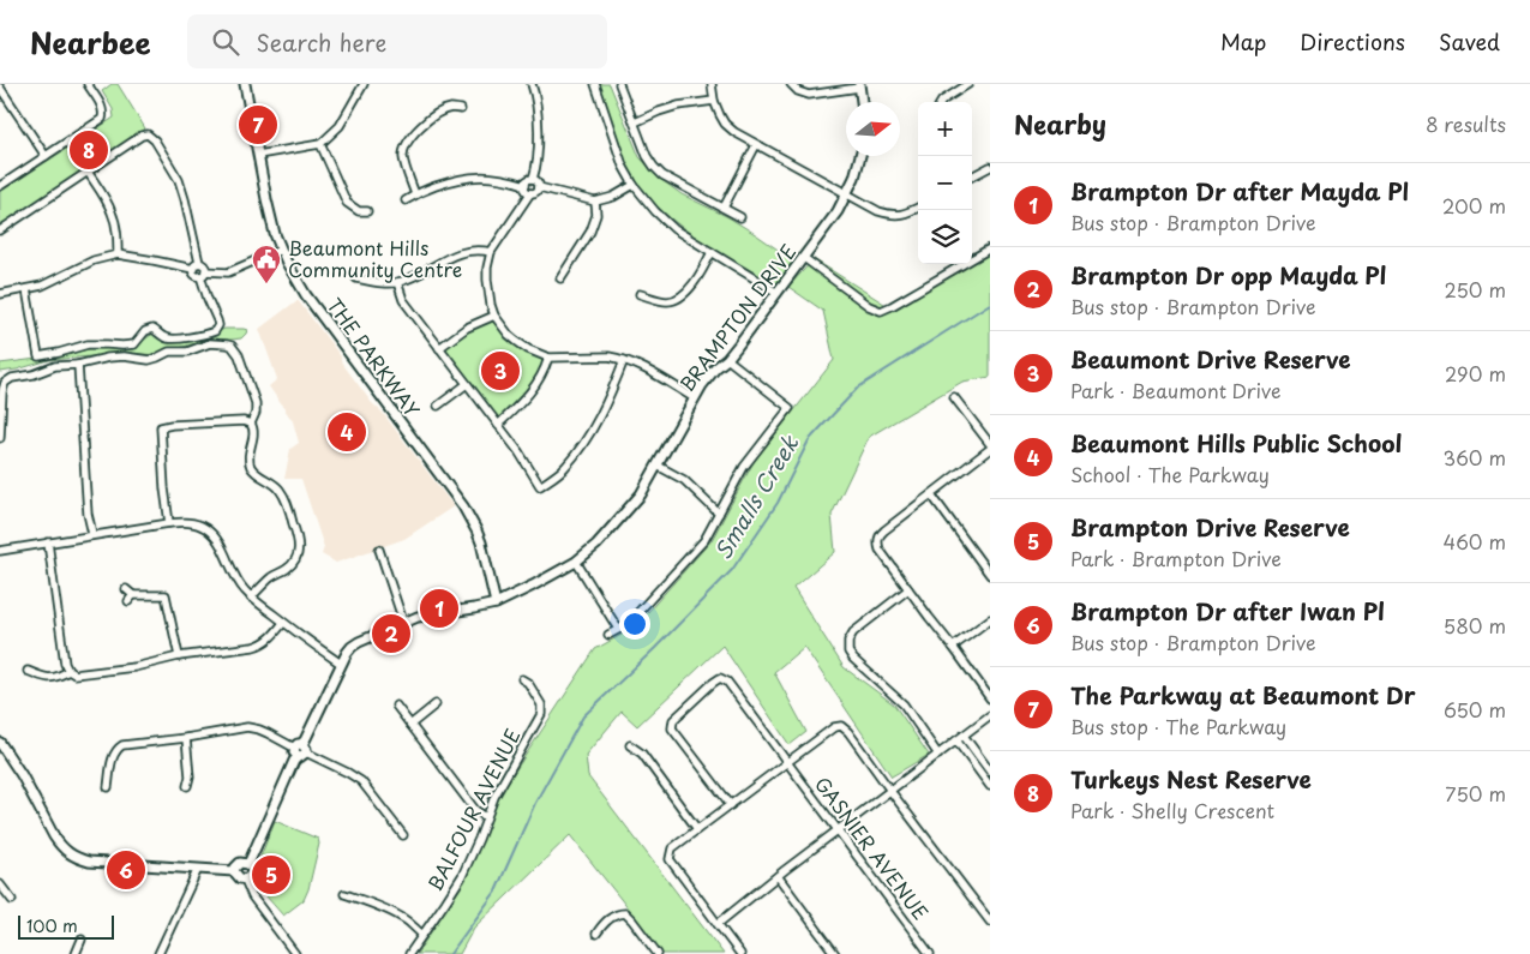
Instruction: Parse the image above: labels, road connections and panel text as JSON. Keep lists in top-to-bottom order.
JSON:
{
  "streets": {
    "street": [
      "BRAMPTON DRIVE",
      "THE PARKWAY",
      "BALFOUR AVENUE",
      "GASNIER AVENUE"
    ]
  },
  "crossings": [
    ["BRAMPTON DRIVE", "THE PARKWAY"]
  ],
  "water": ["Smalls Creek"],
  "places": {
    "public building": ["Beaumont Hills Community Centre"]
  },
  "scale_bar": "100 m",
  "north": "right",
  "page": {
    "header": "Nearbee",
    "search": "Search here",
    "nav": ["Map", "Directions", "Saved"],
    "heading": ["Nearby", "8 results"],
    "map_buttons": ["+", "−"],
    "pins": [
      "7",
      "8",
      "3",
      "4",
      "1",
      "2",
      "6",
      "5"
    ],
    "list": [
      {
        "mark": "1",
        "name": "Brampton Dr after Mayda Pl",
        "note": "Bus stop · Brampton Drive",
        "value": "200 m"
      },
      {
        "mark": "2",
        "name": "Brampton Dr opp Mayda Pl",
        "note": "Bus stop · Brampton Drive",
        "value": "250 m"
      },
      {
        "mark": "3",
        "name": "Beaumont Drive Reserve",
        "note": "Park · Beaumont Drive",
        "value": "290 m"
      },
      {
        "mark": "4",
        "name": "Beaumont Hills Public School",
        "note": "School · The Parkway",
        "value": "360 m"
      },
      {
        "mark": "5",
        "name": "Brampton Drive Reserve",
        "note": "Park · Brampton Drive",
        "value": "460 m"
      },
      {
        "mark": "6",
        "name": "Brampton Dr after Iwan Pl",
        "note": "Bus stop · Brampton Drive",
        "value": "580 m"
      },
      {
        "mark": "7",
        "name": "The Parkway at Beaumont Dr",
        "note": "Bus stop · The Parkway",
        "value": "650 m"
      },
      {
        "mark": "8",
        "name": "Turkeys Nest Reserve",
        "note": "Park · Shelly Crescent",
        "value": "750 m"
      }
    ],
    "scale": "100 m"
  }
}
